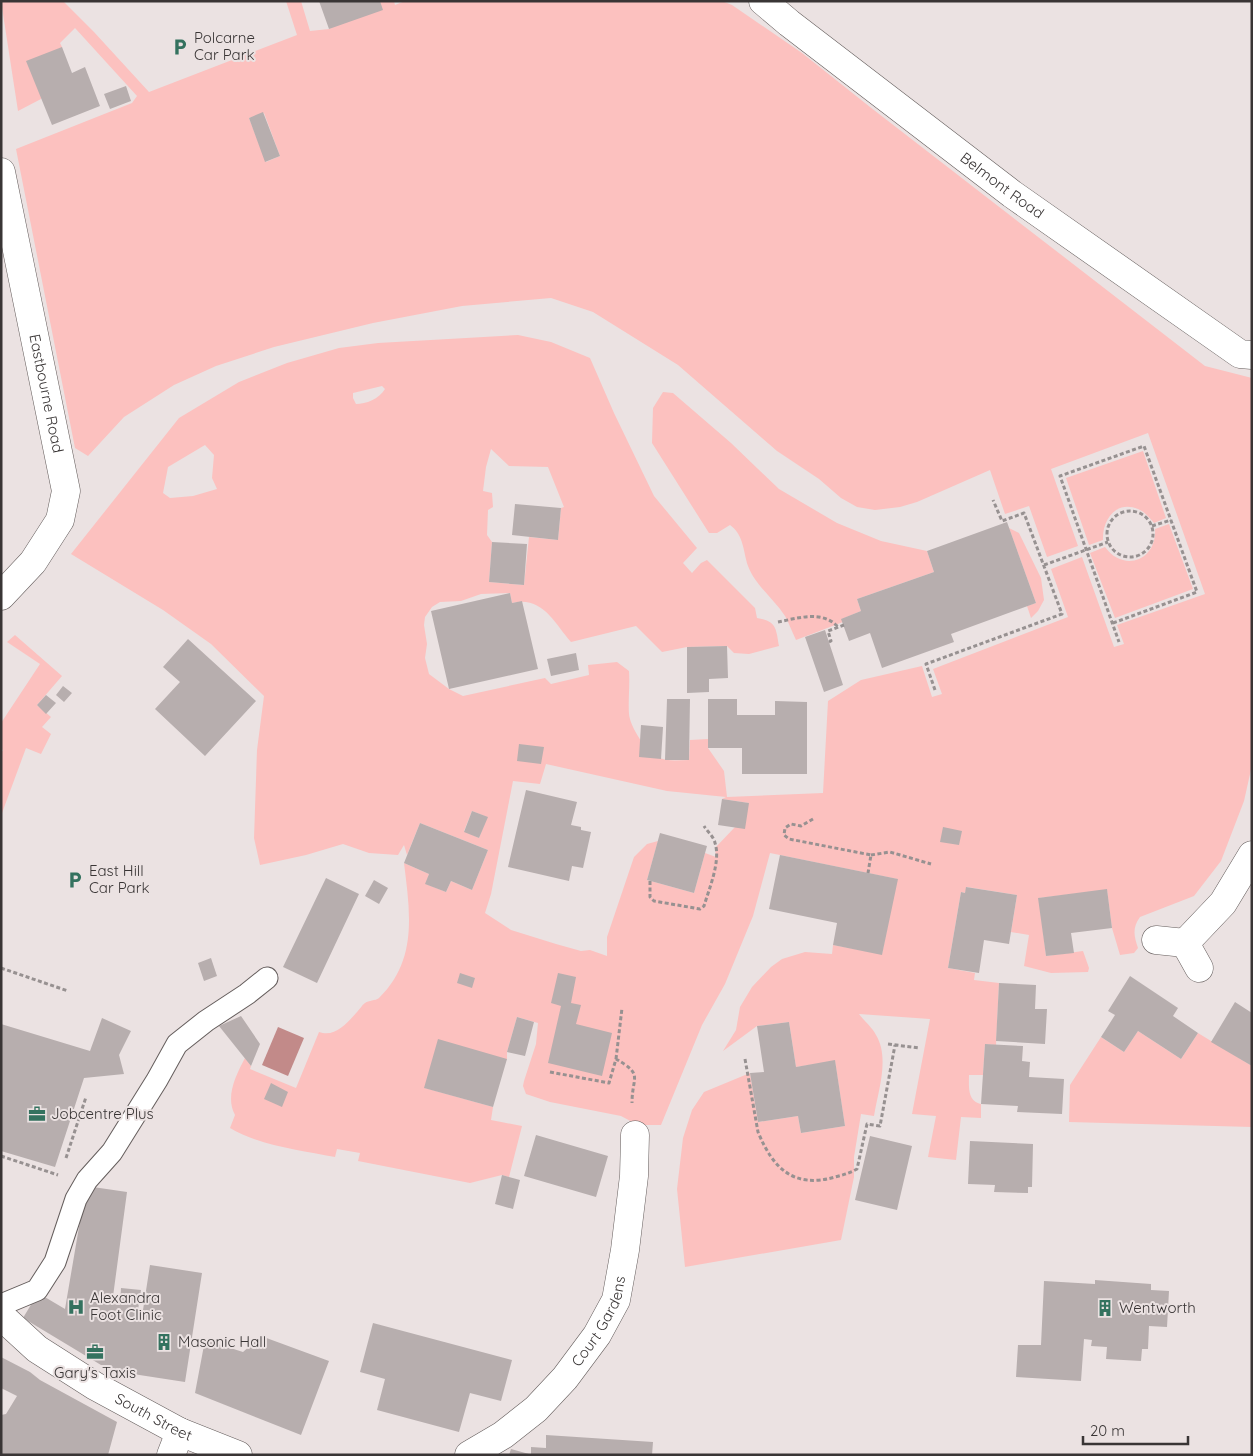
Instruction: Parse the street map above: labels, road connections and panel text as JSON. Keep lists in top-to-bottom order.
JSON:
{
  "streets": {
    "street": [
      "Belmont Road",
      "Eastbourne Road",
      "Court Gardens",
      "South Street"
    ]
  },
  "places": {
    "parking": ["Polcarne Car Park", "East Hill Car Park"],
    "office": ["Jobcentre Plus", "Gary's Taxis"],
    "hospital": ["Alexandra Foot Clinic"],
    "building": ["Wentworth", "Masonic Hall"]
  },
  "scale_bar": "20 m"
}
